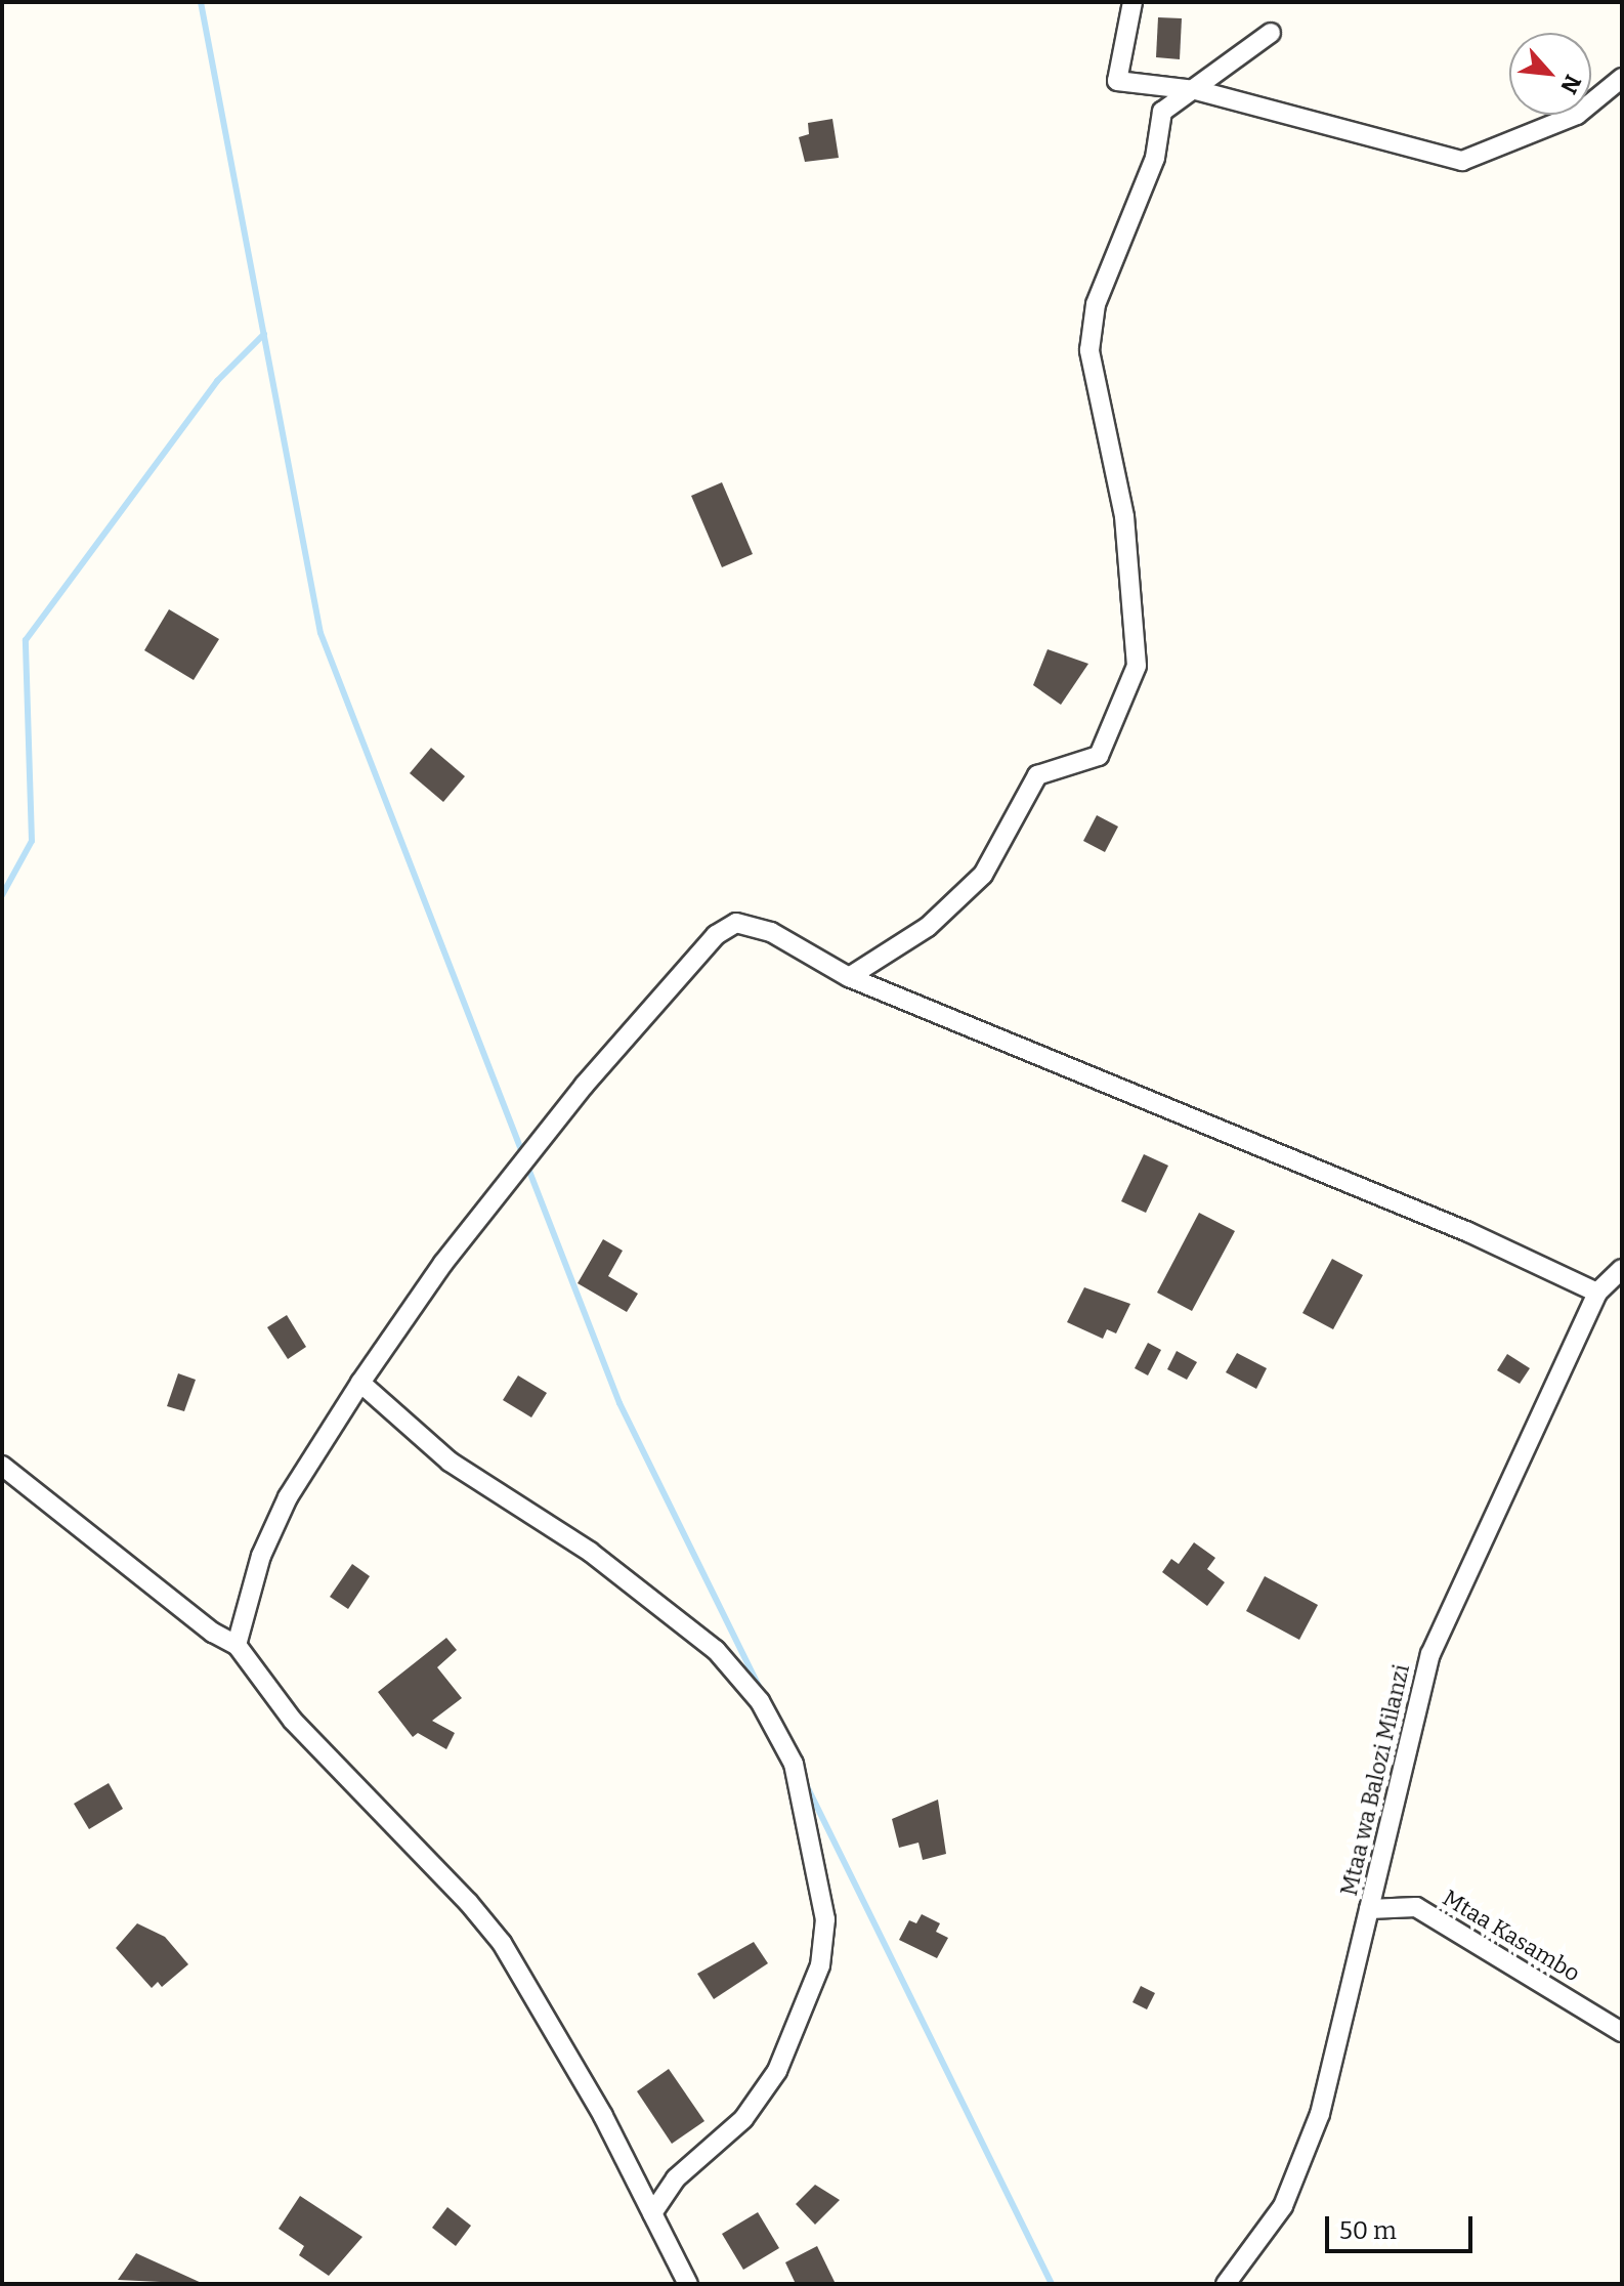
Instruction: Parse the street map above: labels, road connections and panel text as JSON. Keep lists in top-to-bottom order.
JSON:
{
  "streets": {
    "street": ["Mtaa wa Balozi Milanzi", "Mtaa Kasambo"]
  },
  "crossings": [
    ["Mtaa wa Balozi Milanzi", "Mtaa Kasambo"]
  ],
  "scale_bar": "50 m",
  "north": "bottom right"
}
